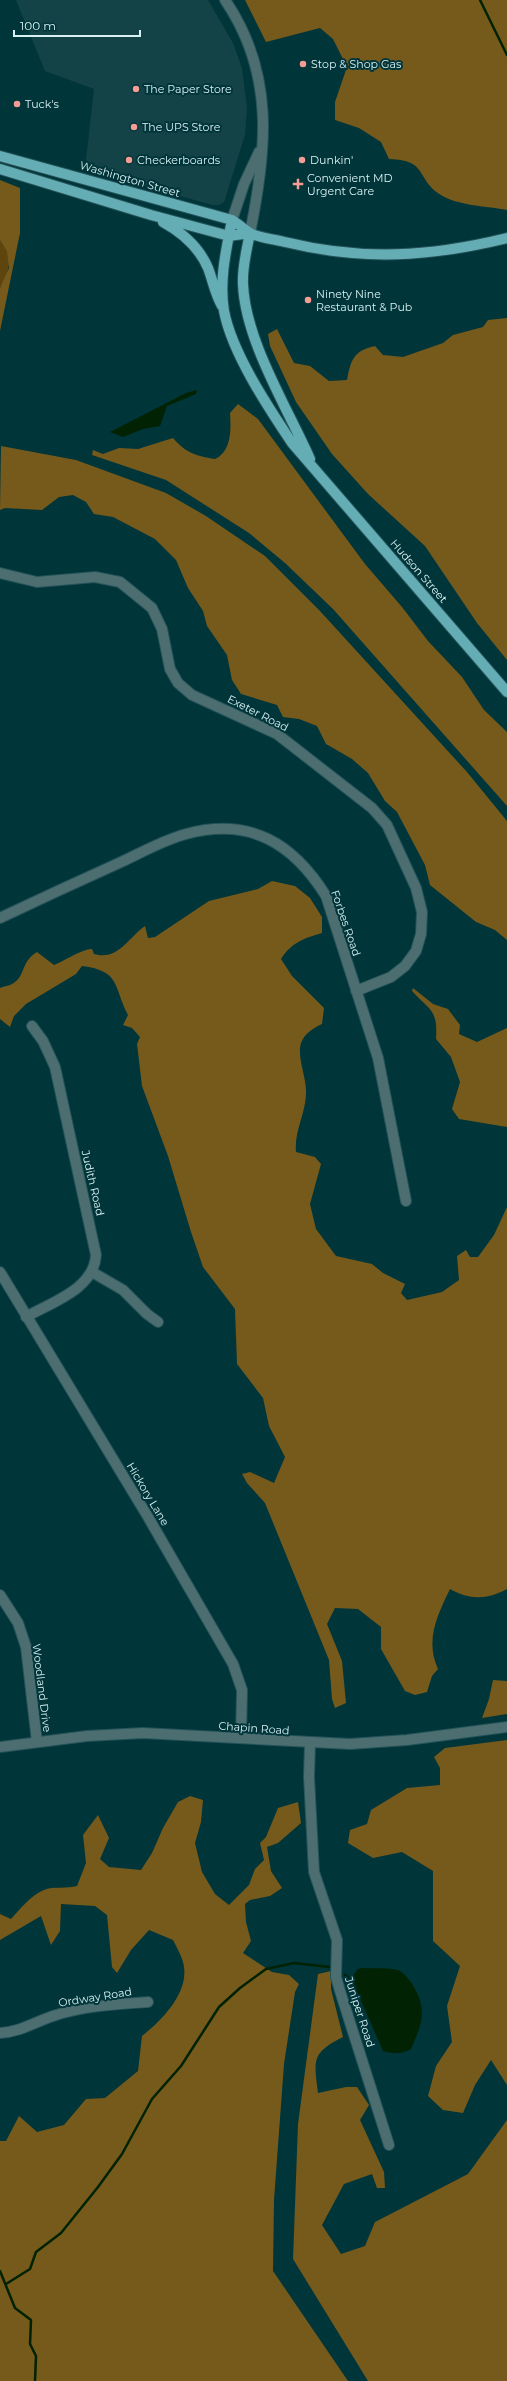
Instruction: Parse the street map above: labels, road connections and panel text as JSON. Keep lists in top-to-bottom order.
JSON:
{
  "streets": {
    "main road": ["Washington Street", "Hudson Street"],
    "street": [
      "Exeter Road",
      "Forbes Road",
      "Judith Road",
      "Hickory Lane",
      "Woodland Drive",
      "Chapin Road",
      "Ordway Road",
      "Juniper Road"
    ]
  },
  "crossings": [
    ["Washington Street", "Hudson Street"],
    ["Exeter Road", "Forbes Road"],
    ["Hickory Lane", "Chapin Road"],
    ["Woodland Drive", "Chapin Road"],
    ["Chapin Road", "Juniper Road"]
  ],
  "places": {
    "other": [
      "Stop & Shop Gas",
      "The Paper Store",
      "Tuck's",
      "The UPS Store",
      "Checkerboards",
      "Dunkin'",
      "Ninety Nine Restaurant & Pub"
    ],
    "health": ["Convenient MD Urgent Care"]
  },
  "scale_bar": "100 m"
}
